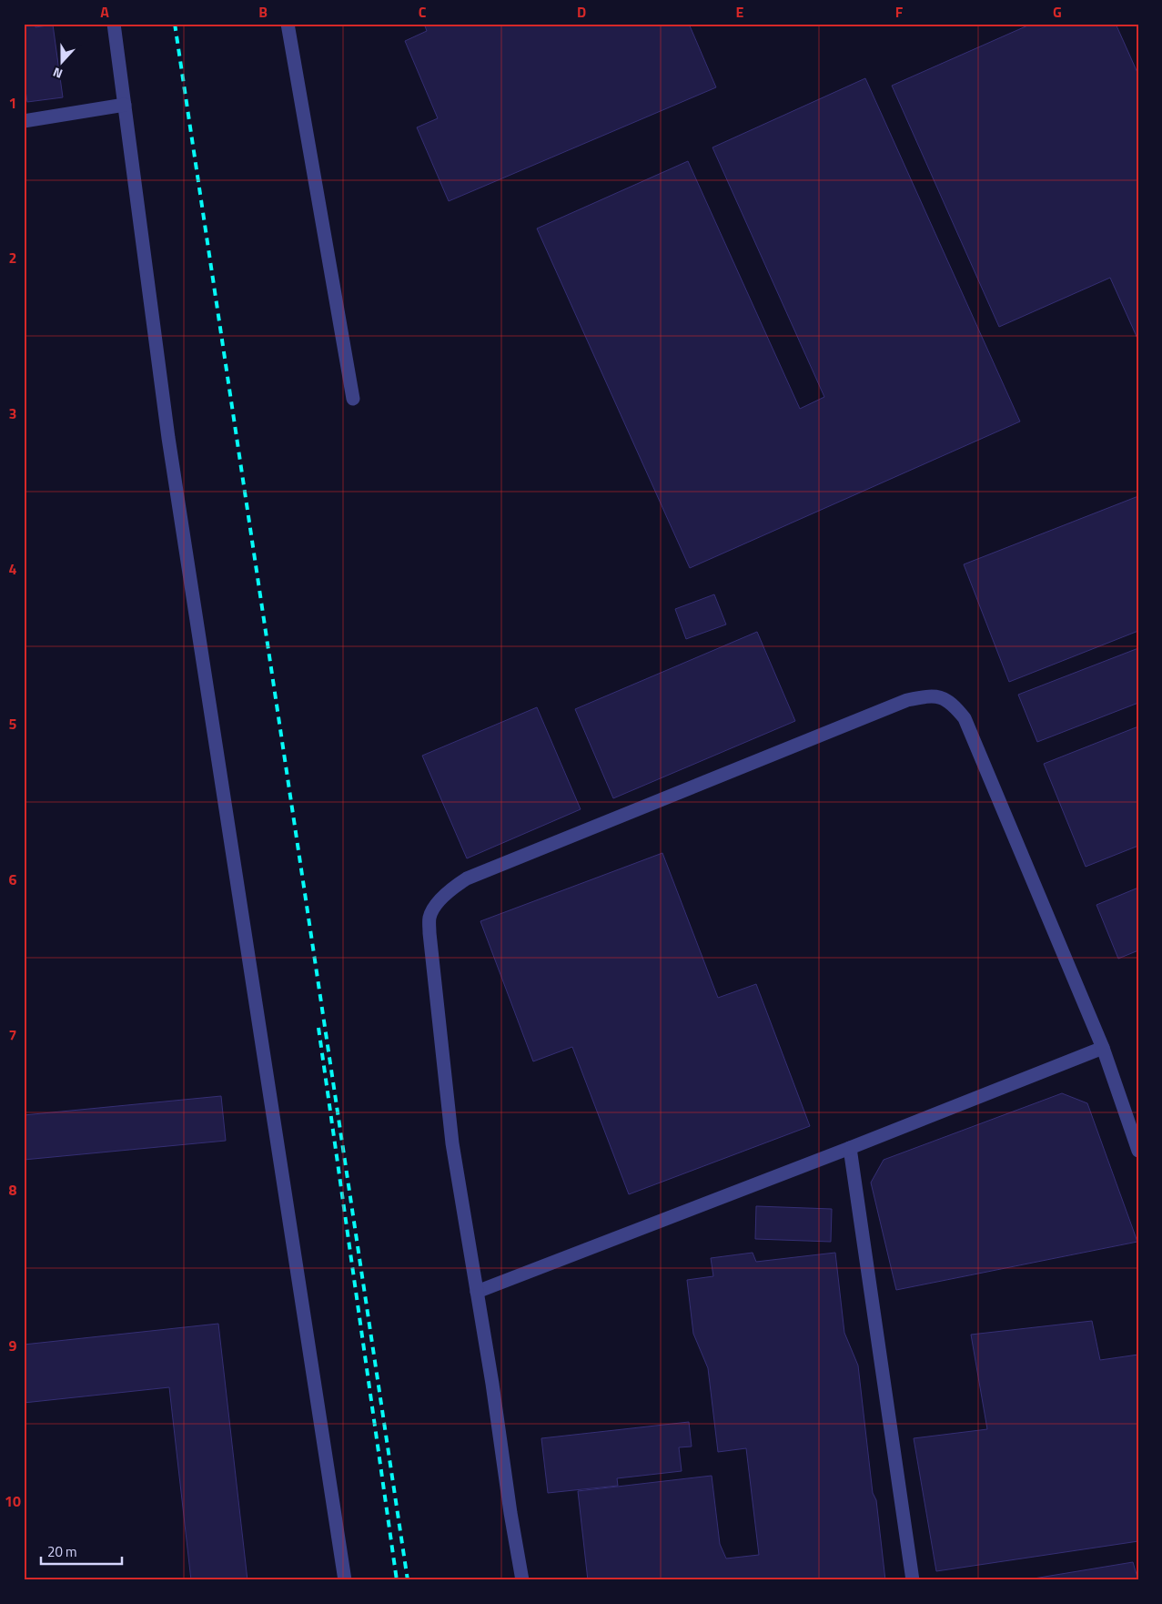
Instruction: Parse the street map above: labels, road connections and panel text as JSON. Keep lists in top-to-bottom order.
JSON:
{
  "scale_bar": "20 m",
  "north": "bottom",
  "grid": {
    "columns": [
      "A",
      "B",
      "C",
      "D",
      "E",
      "F",
      "G"
    ],
    "rows": [
      "1",
      "2",
      "3",
      "4",
      "5",
      "6",
      "7",
      "8",
      "9",
      "10"
    ]
  }
}
